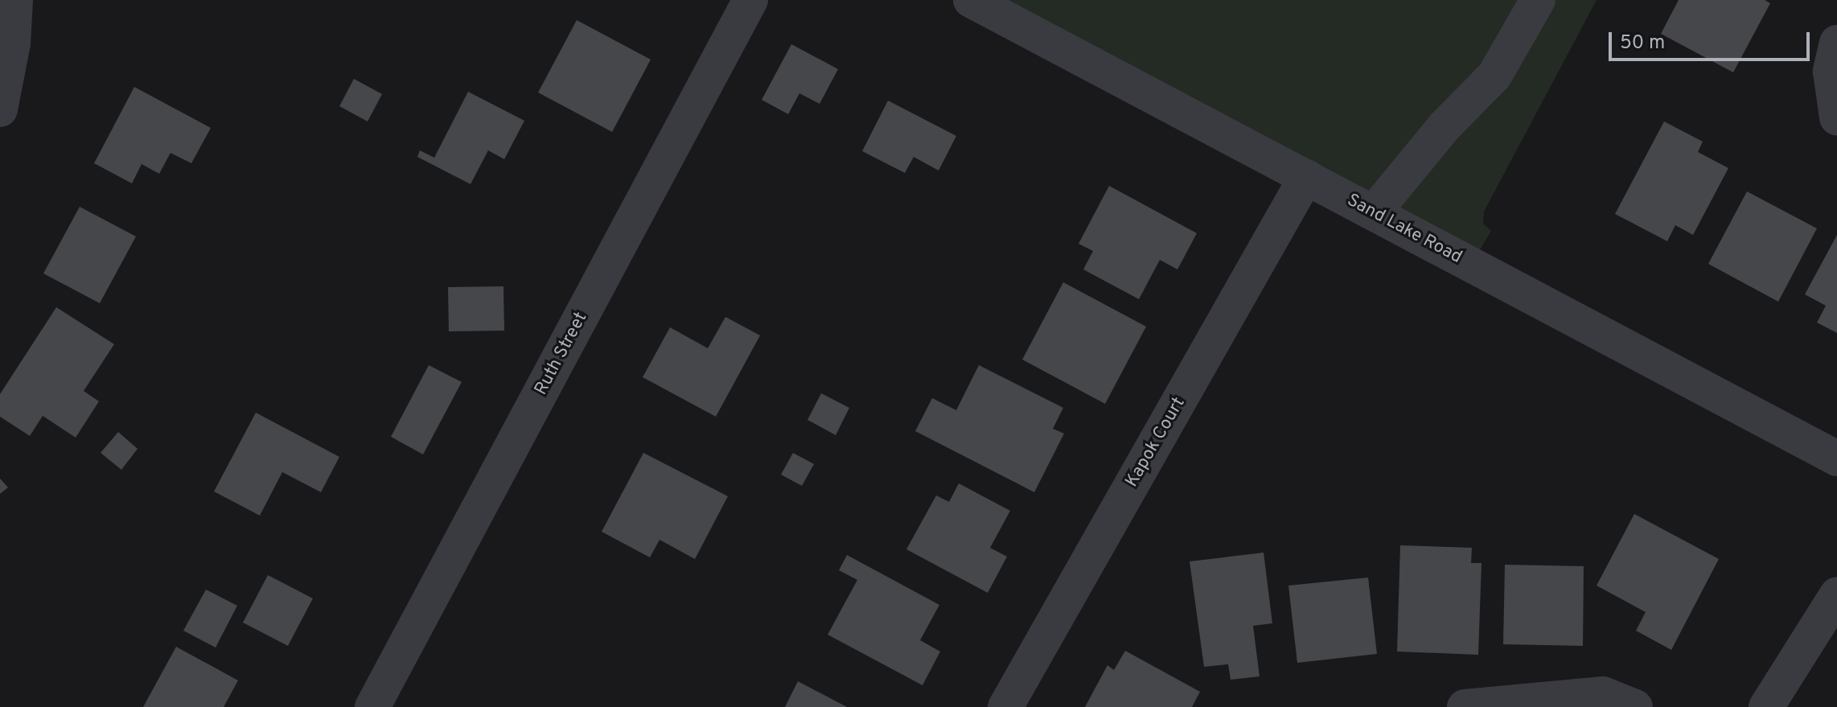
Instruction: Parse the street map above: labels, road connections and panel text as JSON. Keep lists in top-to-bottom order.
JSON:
{
  "streets": {
    "street": ["Sand Lake Road", "Ruth Street", "Kapok Court"]
  },
  "crossings": [
    ["Sand Lake Road", "Kapok Court"]
  ],
  "scale_bar": "50 m"
}
